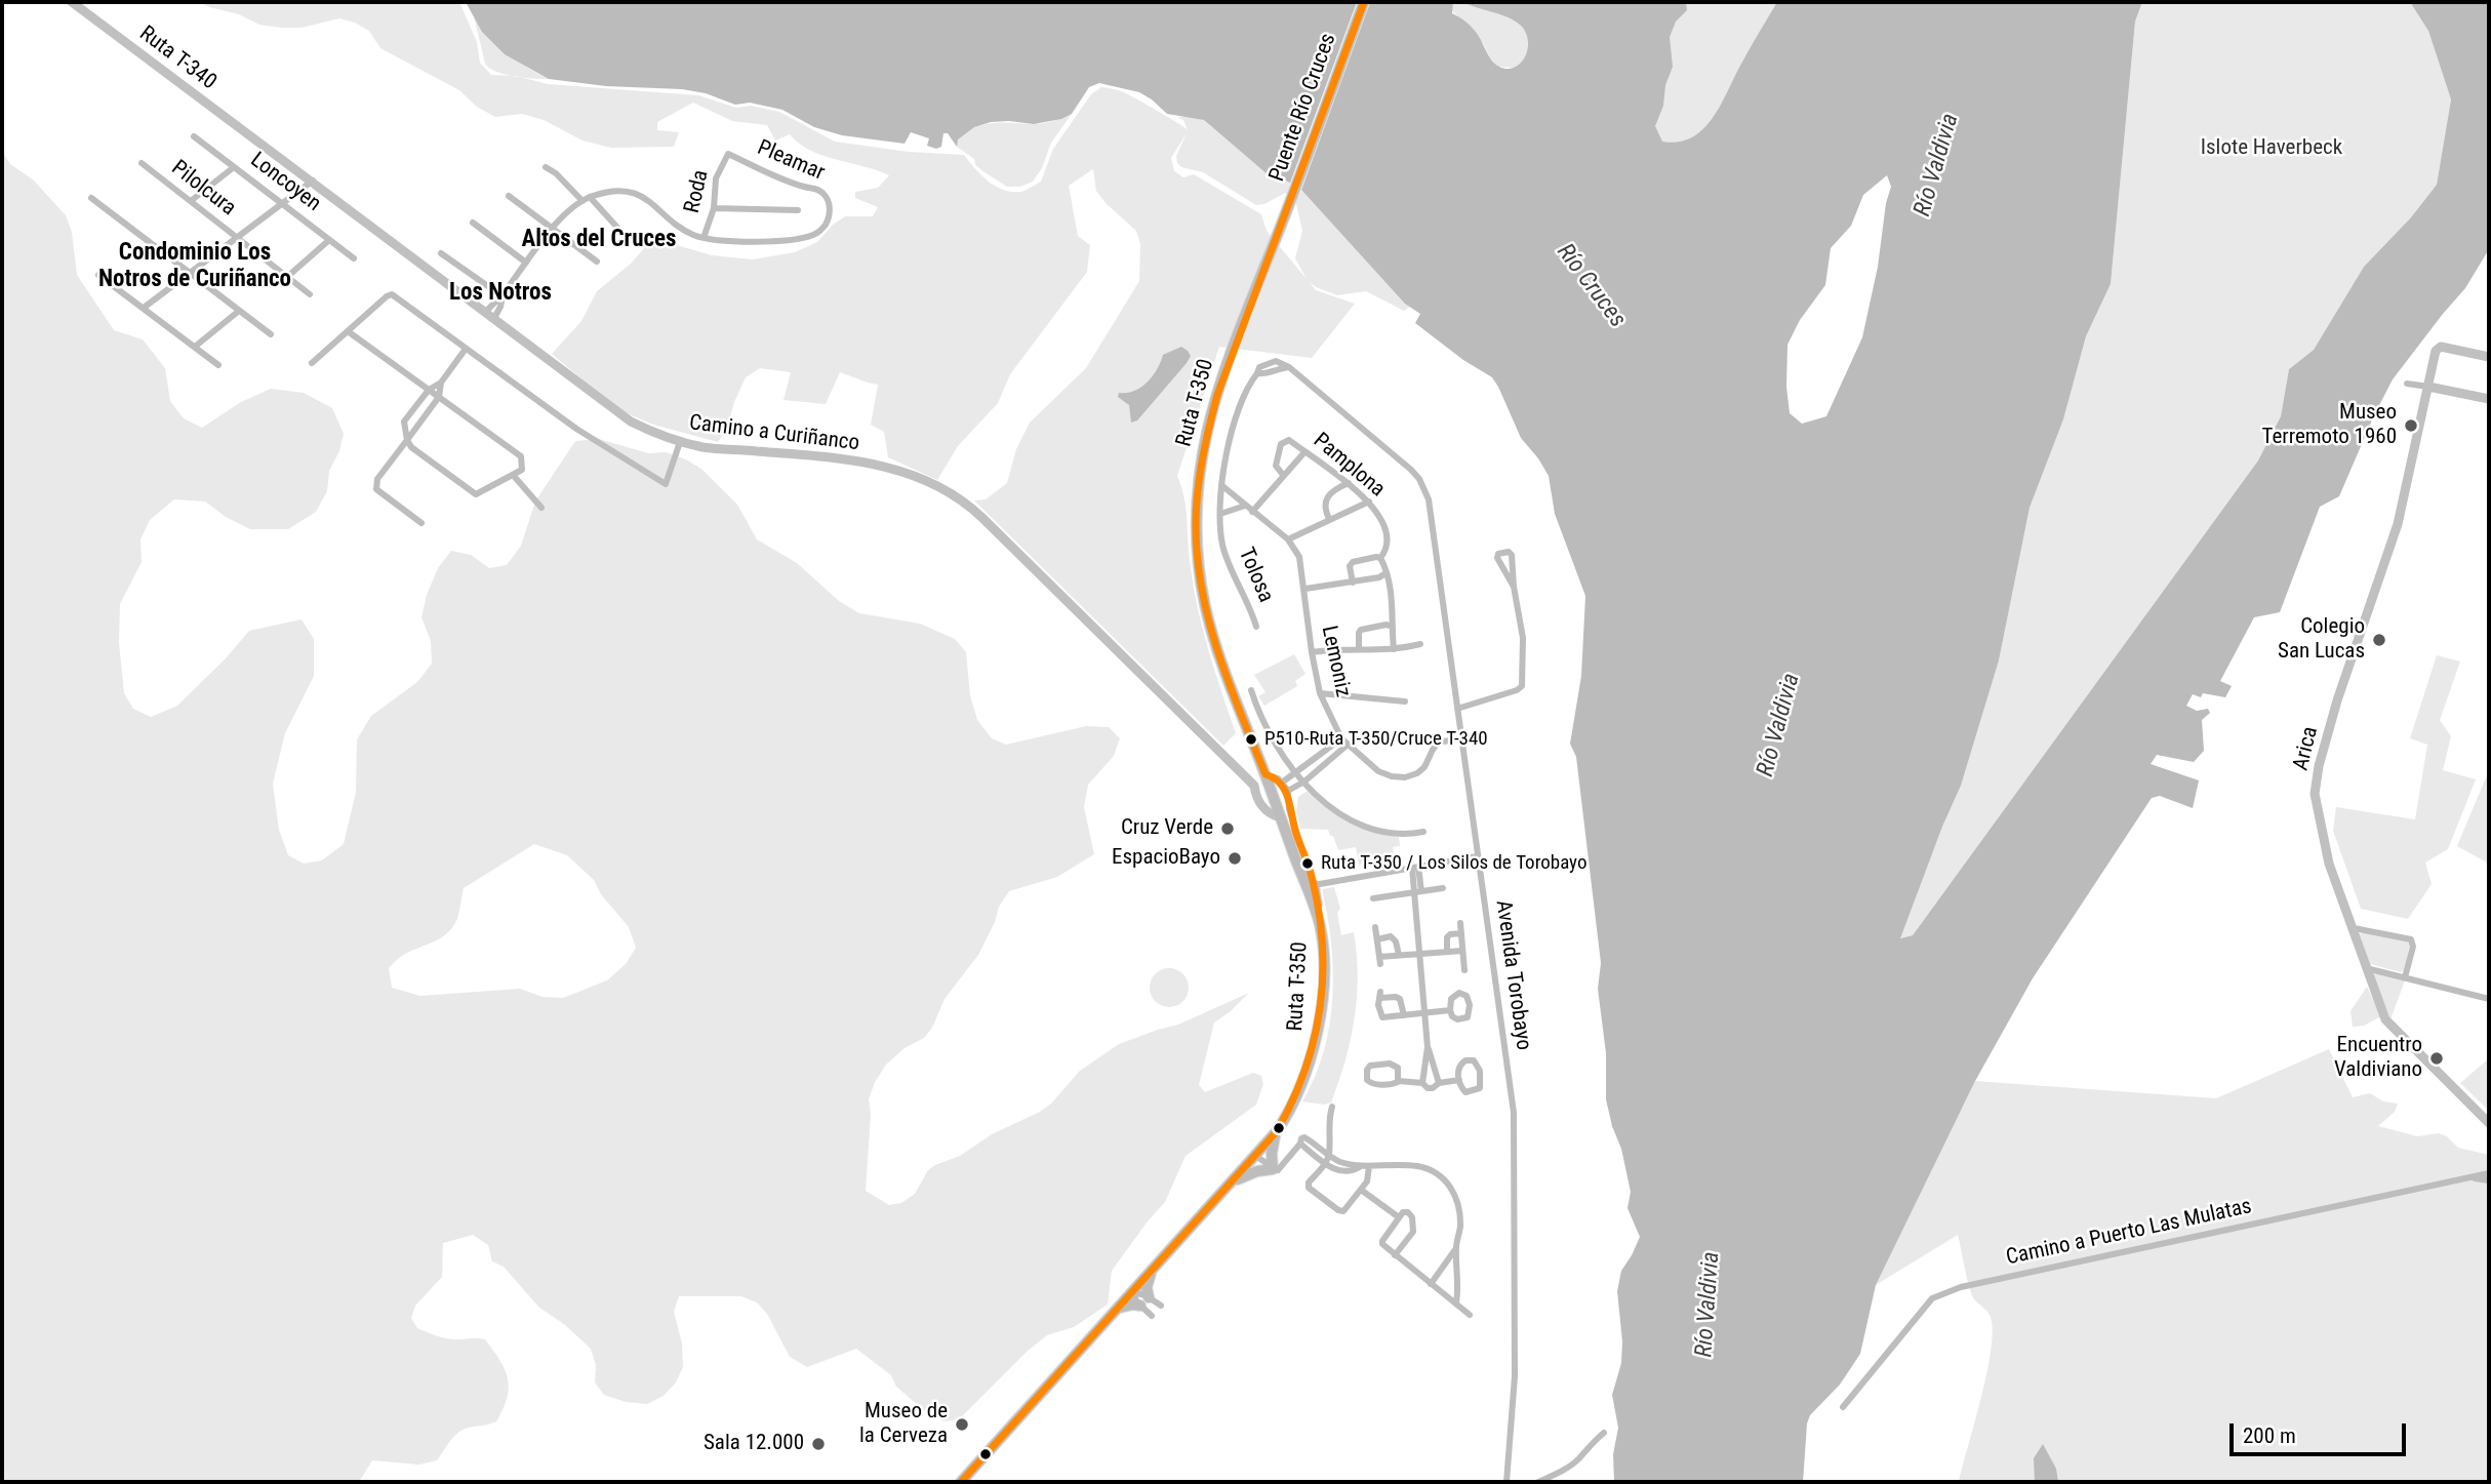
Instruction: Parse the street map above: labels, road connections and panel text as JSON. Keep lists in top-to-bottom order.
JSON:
{
  "streets": {
    "main road": ["Puente Río Cruces", "Ruta T-350"],
    "street": [
      "Ruta T-340",
      "Pleamar",
      "Loncoyen",
      "Pilolcura",
      "Roda",
      "Camino a Curiñanco",
      "Pamplona",
      "Tolosa",
      "Lemoniz",
      "Arica",
      "Avenida Torobayo",
      "Camino a Puerto Las Mulatas"
    ]
  },
  "crossings": [
    ["Ruta T-340", "Camino a Curiñanco"],
    ["Puente Río Cruces", "Ruta T-350"],
    ["Pleamar", "Roda"],
    ["Ruta T-350", "Camino a Curiñanco"],
    ["Tolosa", "Lemoniz"],
    ["Tolosa", "Avenida Torobayo"],
    ["Lemoniz", "Avenida Torobayo"]
  ],
  "districts": ["Altos del Cruces", "Condominio Los Notros de Curiñanco", "Los Notros"],
  "water": ["Río Valdivia", "Río Cruces"],
  "parks": ["Islote Haverbeck"],
  "places": [
    "Museo Terremoto 1960",
    "Colegio San Lucas",
    "P510-Ruta T-350/Cruce T-340",
    "Cruz Verde",
    "EspacioBayo",
    "Ruta T-350 / Los Silos de Torobayo",
    "Encuentro Valdiviano",
    "Museo de la Cerveza",
    "Sala 12.000"
  ],
  "scale_bar": "200 m"
}
